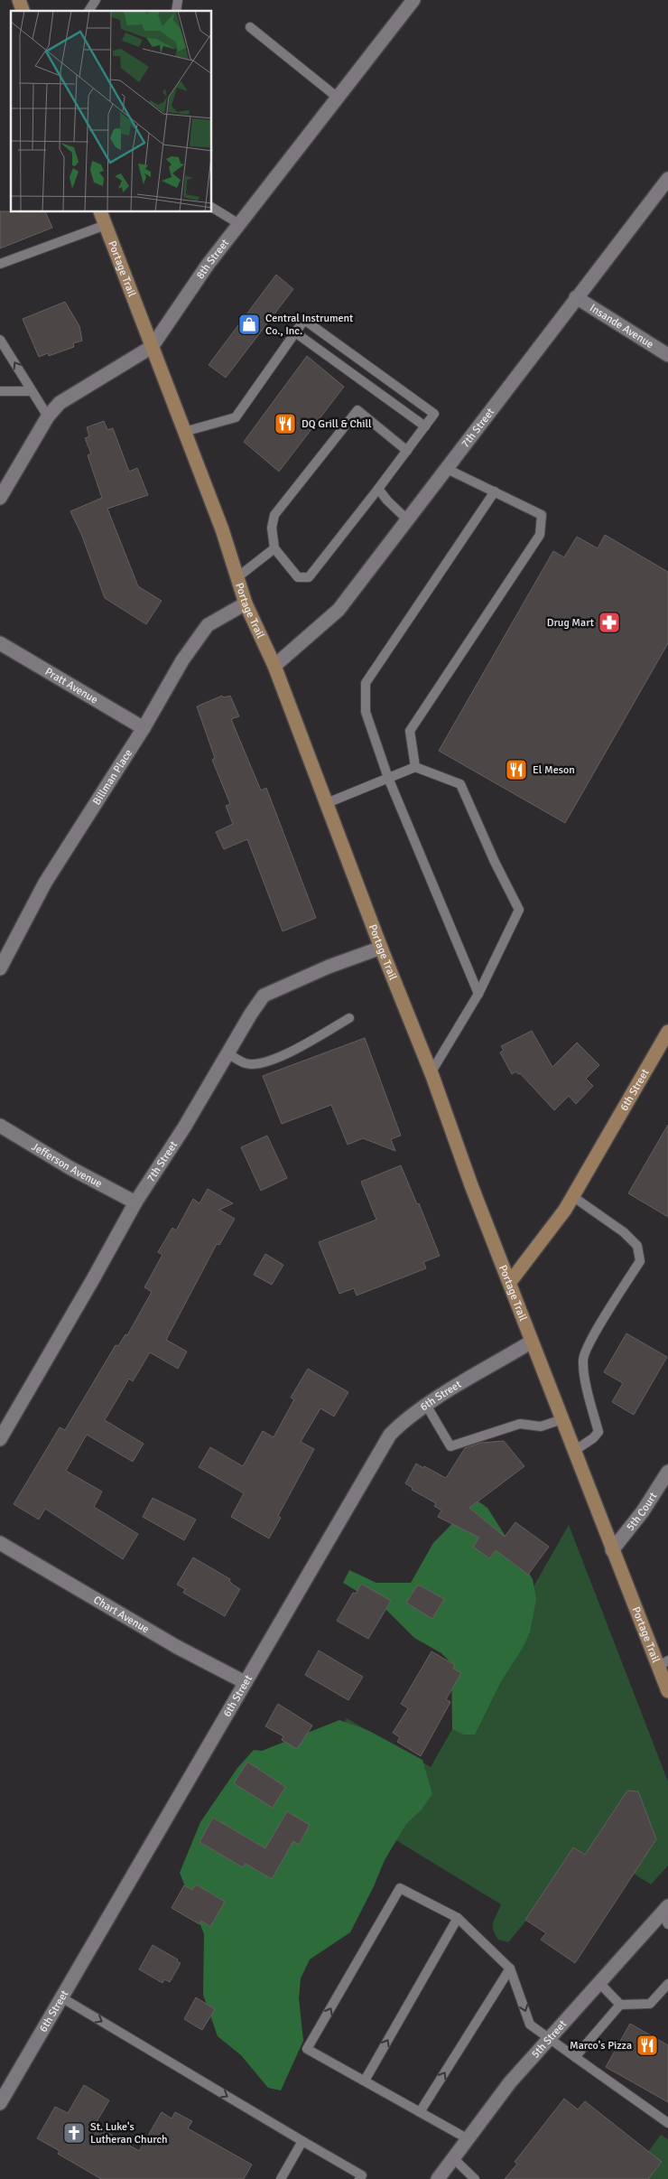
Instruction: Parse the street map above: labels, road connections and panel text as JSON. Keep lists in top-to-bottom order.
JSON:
{
  "streets": {
    "main road": ["Portage Trail", "6th Street"],
    "street": [
      "8th Street",
      "Insande Avenue",
      "7th Street",
      "Pratt Avenue",
      "Billman Place",
      "Jefferson Avenue",
      "5th Court",
      "Chart Avenue",
      "5th Street"
    ]
  },
  "crossings": [
    ["8th Street", "Portage Trail"],
    ["Portage Trail", "7th Street"],
    ["Portage Trail", "Billman Place"],
    ["Portage Trail", "6th Street"],
    ["Portage Trail", "5th Court"],
    ["Insande Avenue", "7th Street"],
    ["7th Street", "Jefferson Avenue"],
    ["Pratt Avenue", "Billman Place"],
    ["6th Street", "Chart Avenue"]
  ],
  "places": {
    "shop": ["Central Instrument Co., Inc."],
    "restaurant": ["DQ Grill & Chill", "El Meson", "Marco's Pizza"],
    "pharmacy": ["Drug Mart"],
    "church": ["St. Luke's Lutheran Church"]
  }
}
